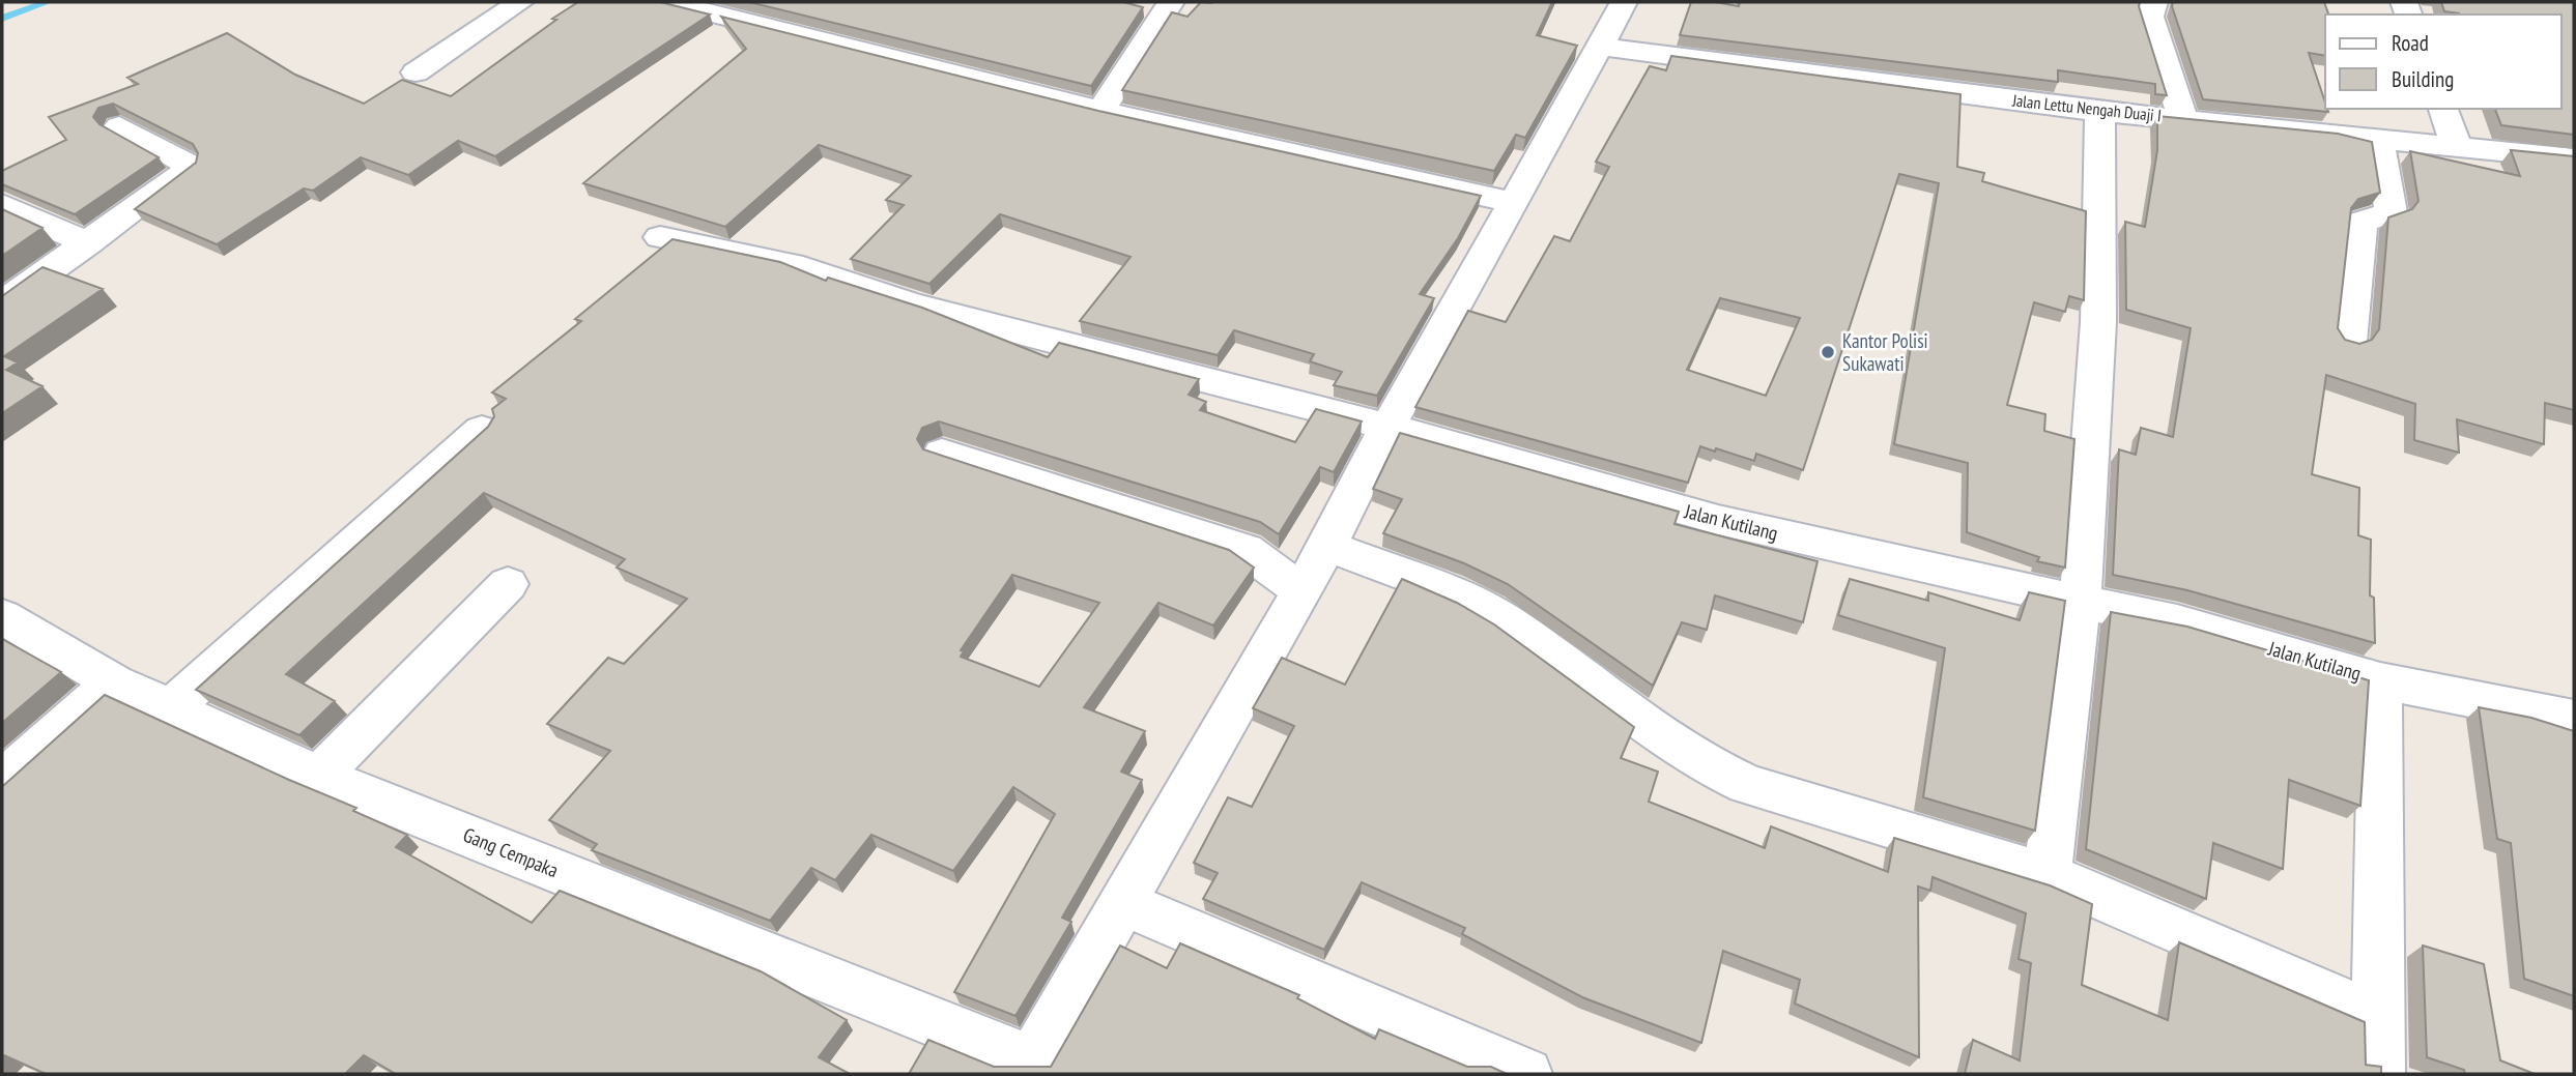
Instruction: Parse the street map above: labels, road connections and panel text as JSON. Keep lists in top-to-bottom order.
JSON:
{
  "streets": {
    "street": ["Jalan Lettu Nengah Duaji I", "Jalan Kutilang", "Gang Cempaka"]
  },
  "places": ["Kantor Polisi Sukawati"],
  "legend": ["Road", "Building"]
}
